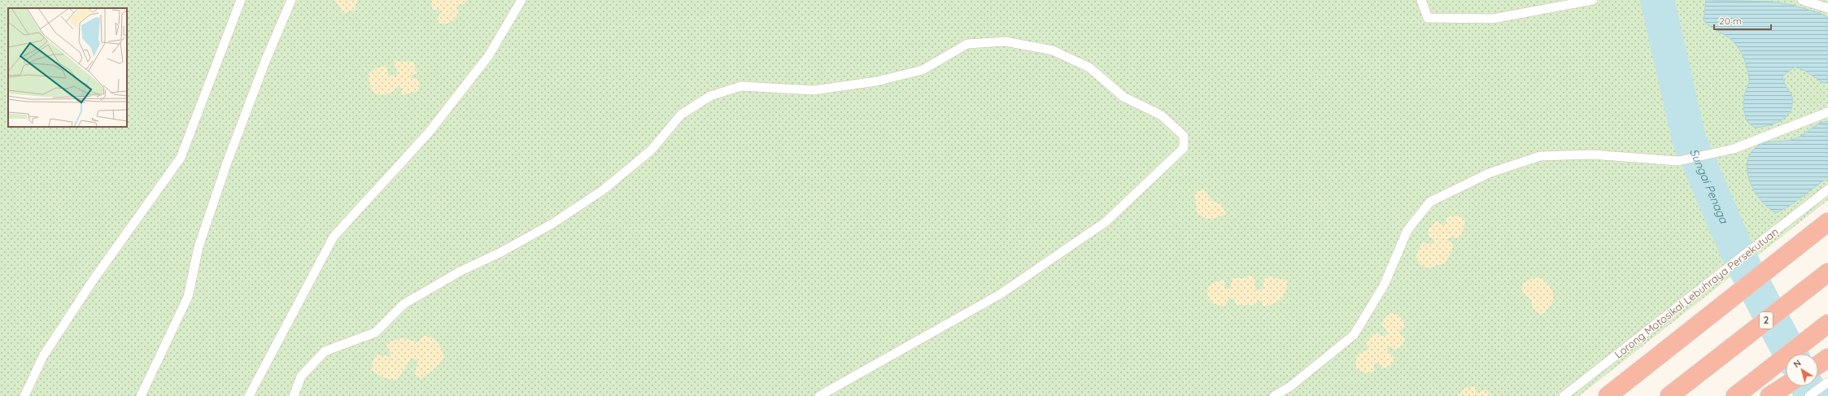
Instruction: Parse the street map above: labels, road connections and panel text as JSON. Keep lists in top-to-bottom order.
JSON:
{
  "streets": {
    "highway": ["2"],
    "lane": ["Lorong Motosikal Lebuhraya Persekutuan"]
  },
  "water": ["Sungai Penaga"],
  "scale_bar": "20 m",
  "north": "top left"
}
